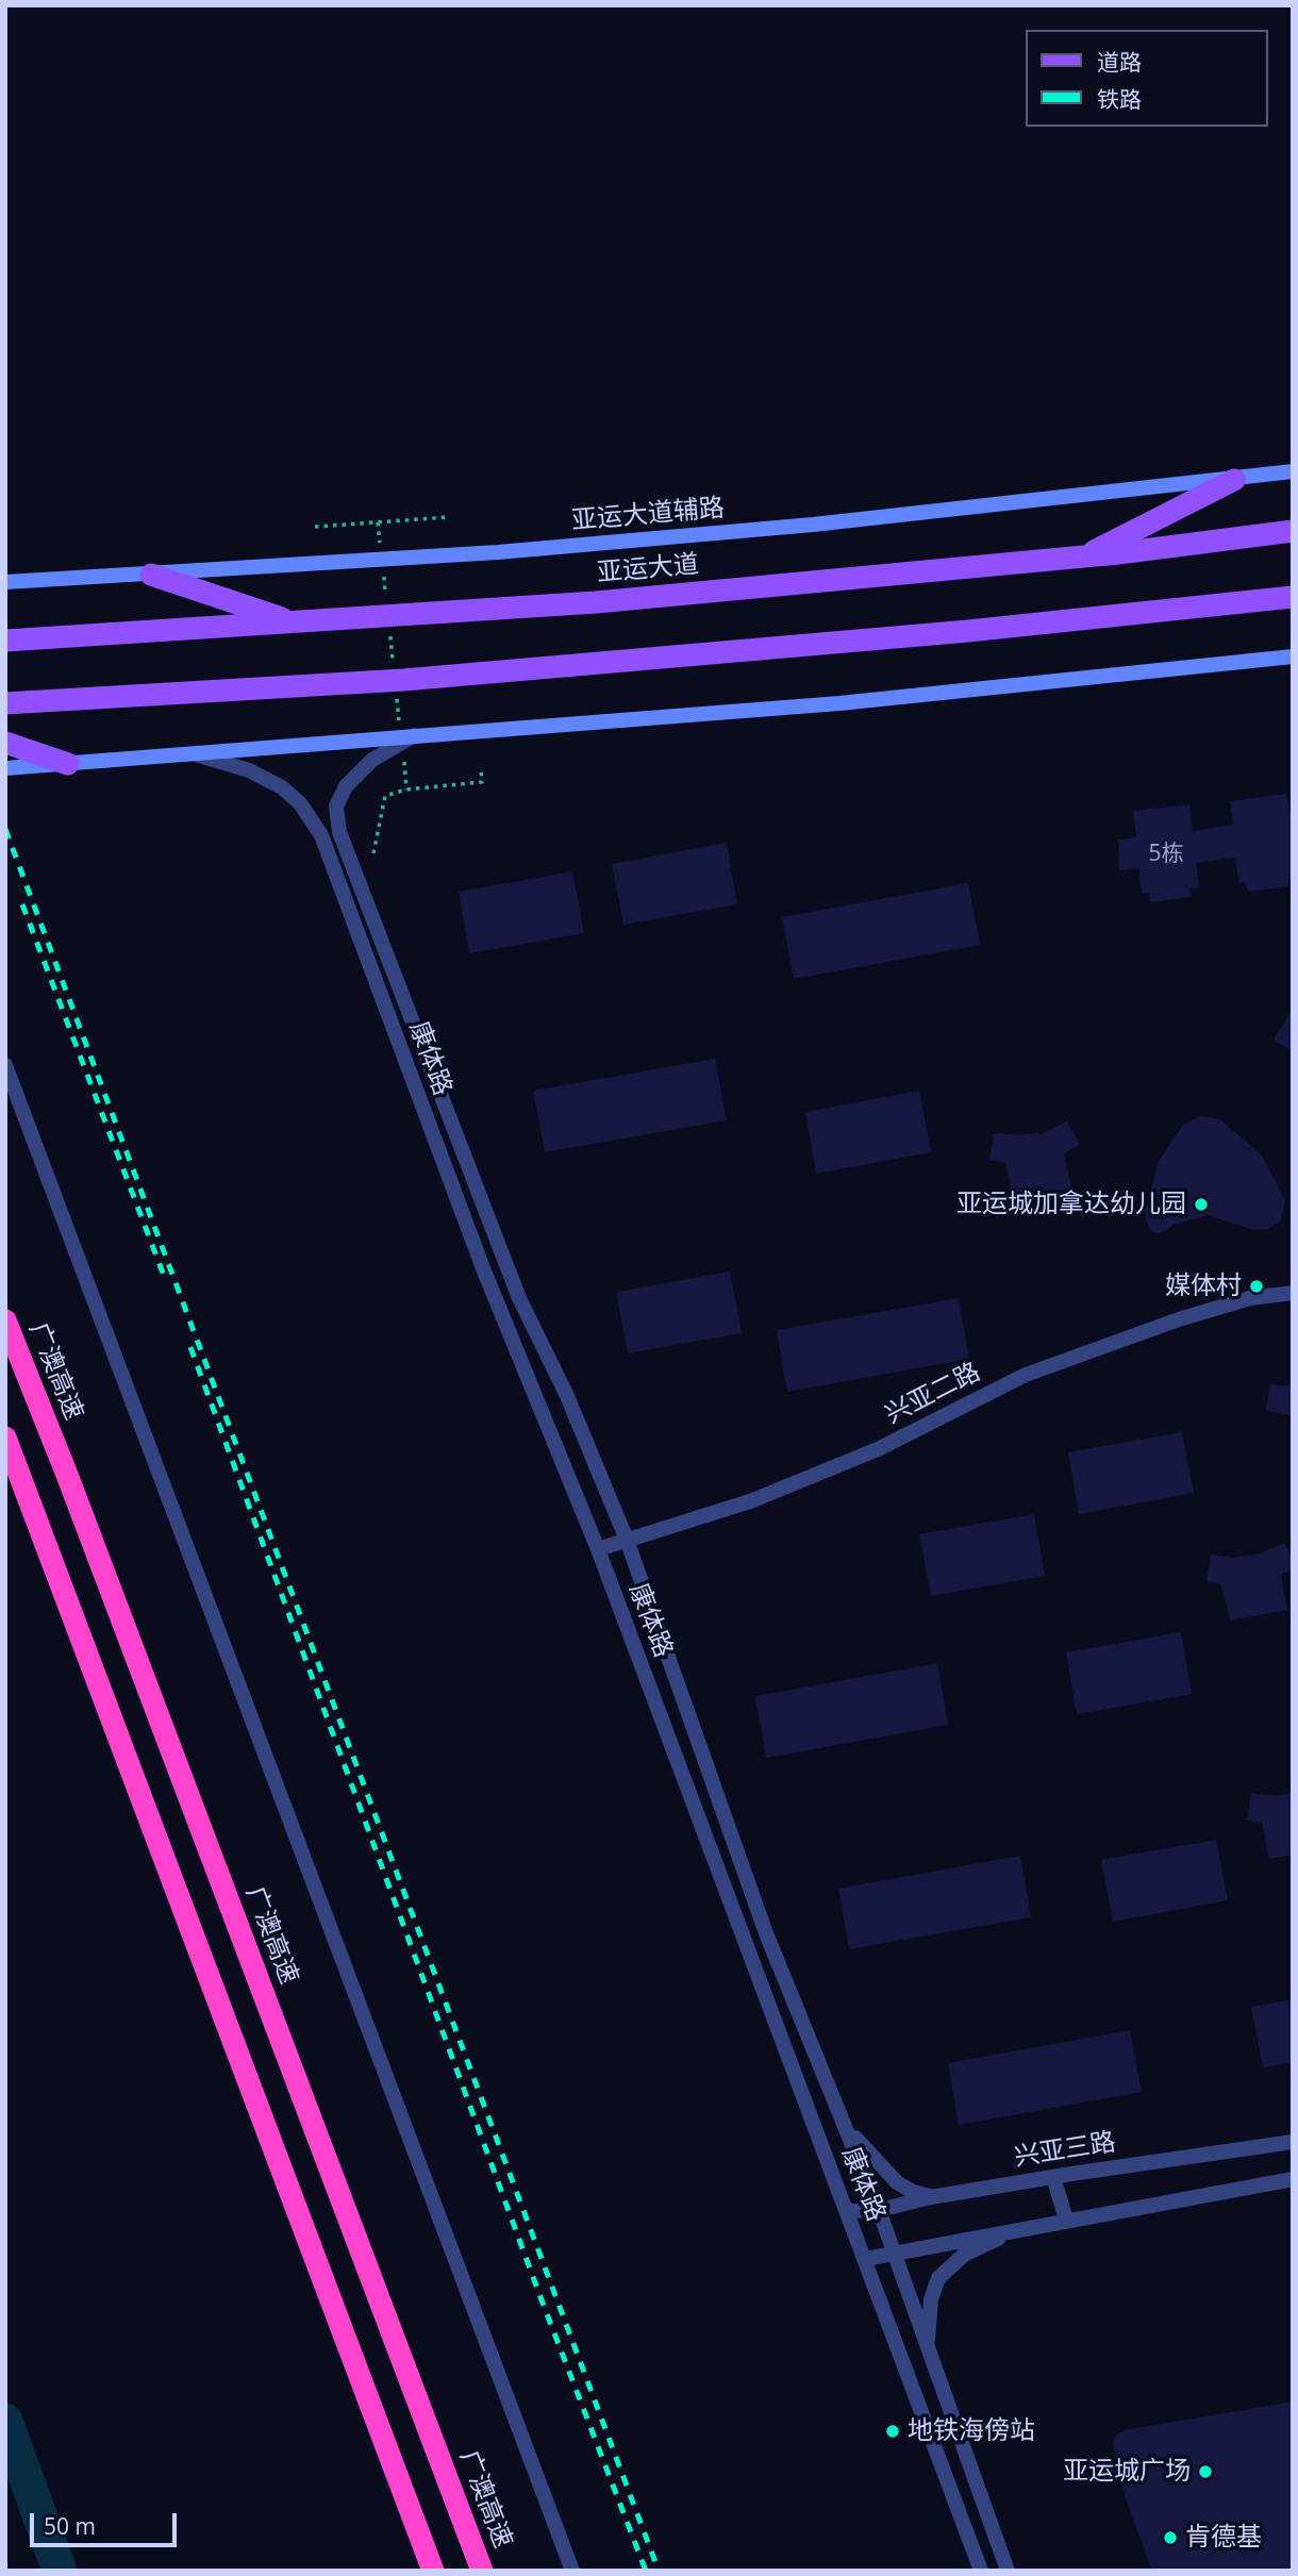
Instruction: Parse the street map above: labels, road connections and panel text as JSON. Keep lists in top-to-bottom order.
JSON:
{
  "streets": {
    "highway": ["广澳高速"],
    "main road": ["亚运大道辅路", "亚运大道"],
    "street": ["康体路", "兴亚二路", "兴亚三路"]
  },
  "crossings": [
    ["康体路", "兴亚二路"],
    ["康体路", "兴亚三路"]
  ],
  "places": [
    "亚运城加拿达幼儿园",
    "媒体村",
    "地铁海傍站",
    "亚运城广场",
    "肯德基"
  ],
  "house_numbers": ["5栋"],
  "legend": ["道路", "铁路"],
  "scale_bar": "50 m"
}
